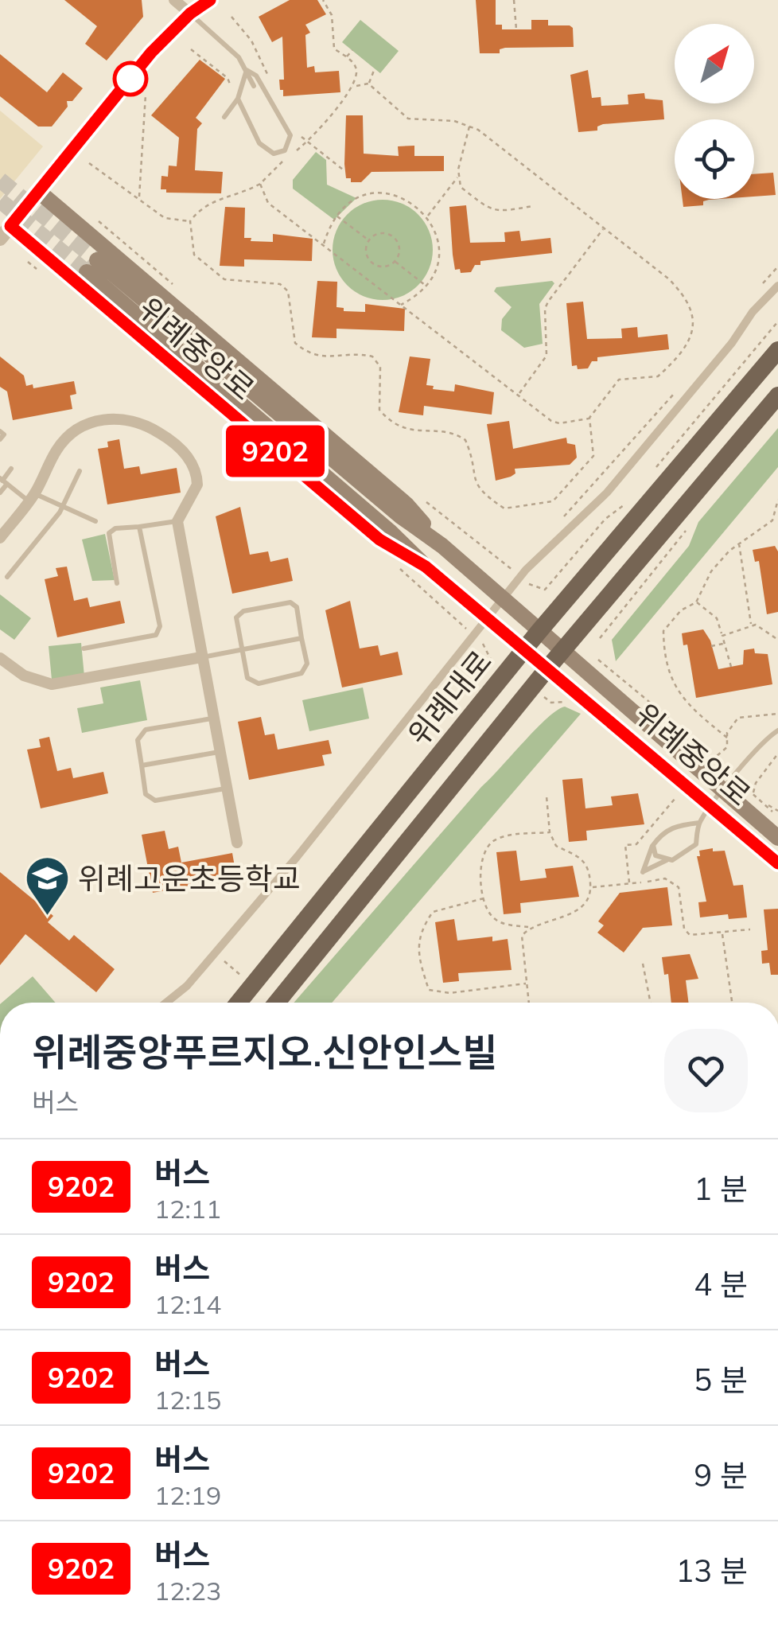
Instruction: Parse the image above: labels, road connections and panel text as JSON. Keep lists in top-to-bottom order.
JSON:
{
  "streets": {
    "main road": ["위례중앙로", "위례대로"]
  },
  "crossings": [
    ["위례중앙로", "위례대로"]
  ],
  "places": {
    "school or university": ["위례고운초등학교"]
  },
  "lines": ["bus line 9202"],
  "north": "top right",
  "page": {
    "on_map": "9202",
    "heading": ["위례중앙푸르지오.신안인스빌", "버스"],
    "list": [
      {
        "mark": "9202",
        "name": "버스",
        "note": "12:11",
        "value": "1 분"
      },
      {
        "mark": "9202",
        "name": "버스",
        "note": "12:14",
        "value": "4 분"
      },
      {
        "mark": "9202",
        "name": "버스",
        "note": "12:15",
        "value": "5 분"
      },
      {
        "mark": "9202",
        "name": "버스",
        "note": "12:19",
        "value": "9 분"
      },
      {
        "mark": "9202",
        "name": "버스",
        "note": "12:23",
        "value": "13 분"
      }
    ]
  }
}
